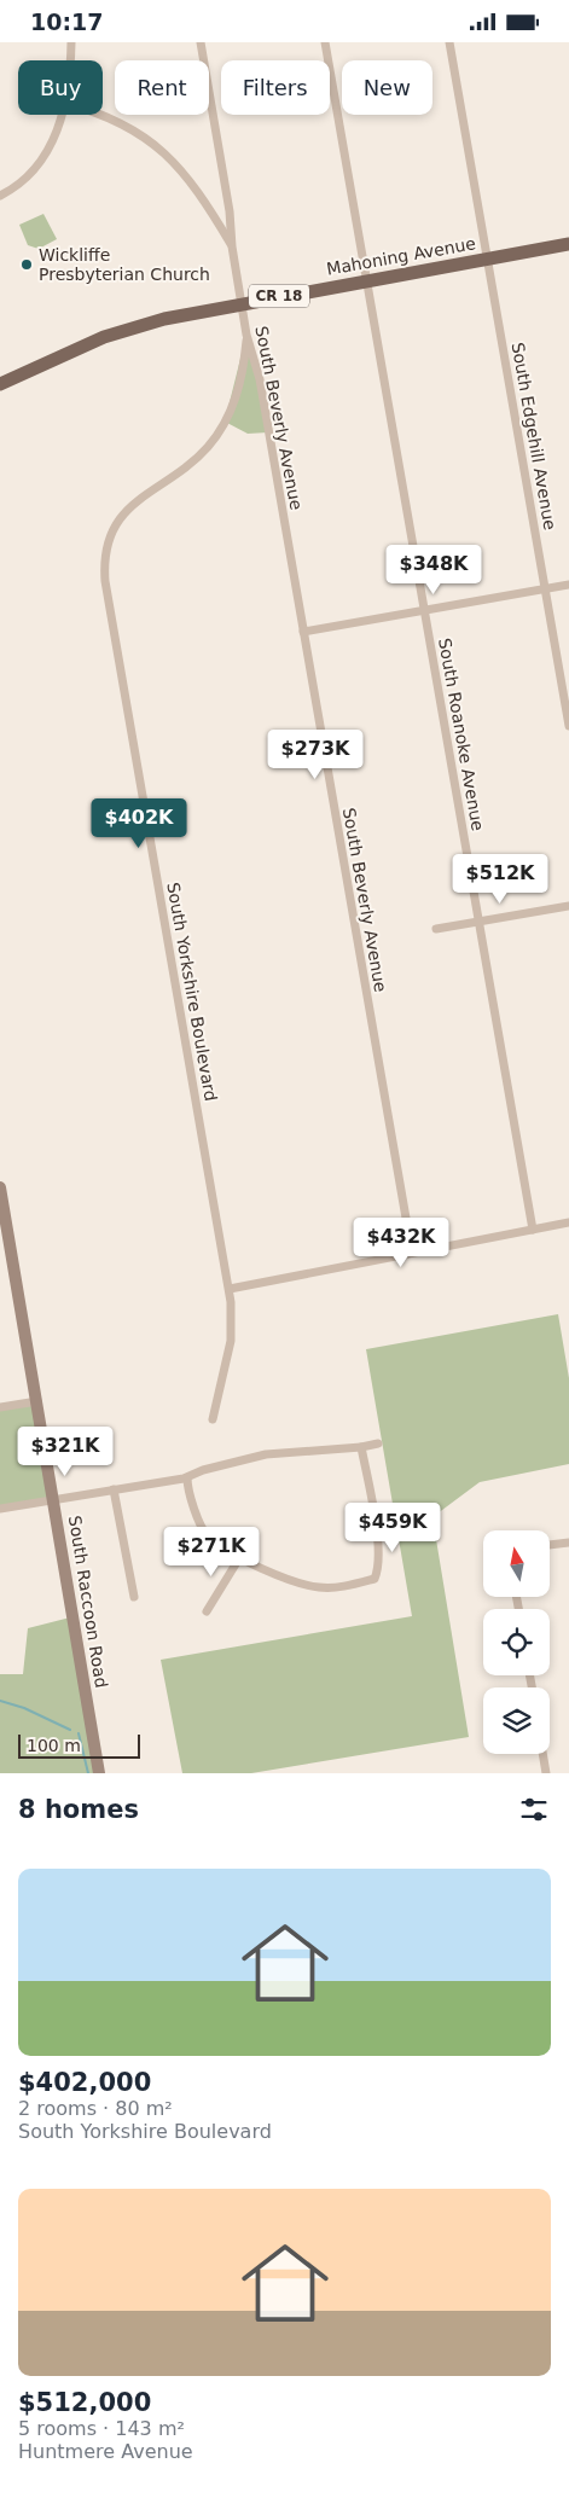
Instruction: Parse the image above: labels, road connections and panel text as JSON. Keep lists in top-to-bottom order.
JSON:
{
  "streets": {
    "main road": ["Mahoning Avenue", "CR 18"],
    "street": [
      "South Beverly Avenue",
      "South Edgehill Avenue",
      "South Roanoke Avenue",
      "South Yorkshire Boulevard",
      "South Raccoon Road"
    ]
  },
  "crossings": [
    ["Mahoning Avenue", "South Beverly Avenue"],
    ["Mahoning Avenue", "South Edgehill Avenue"],
    ["Mahoning Avenue", "South Roanoke Avenue"],
    ["South Beverly Avenue", "South Yorkshire Boulevard"]
  ],
  "places": ["Wickliffe Presbyterian Church"],
  "scale_bar": "100 m",
  "north": "top",
  "page": {
    "status": "10:17",
    "chip": [
      "Buy",
      "Rent",
      "Filters",
      "New"
    ],
    "price": [
      "$348K",
      "$273K",
      "$402K",
      "$512K",
      "$432K",
      "$321K",
      "$459K",
      "$271K"
    ],
    "scale": "100 m",
    "heading": "8 homes",
    "list": [
      {
        "name": "$402,000",
        "note": "2 rooms · 80 m² · South Yorkshire Boulevard"
      },
      {
        "name": "$512,000",
        "note": "5 rooms · 143 m² · Huntmere Avenue"
      }
    ]
  }
}
